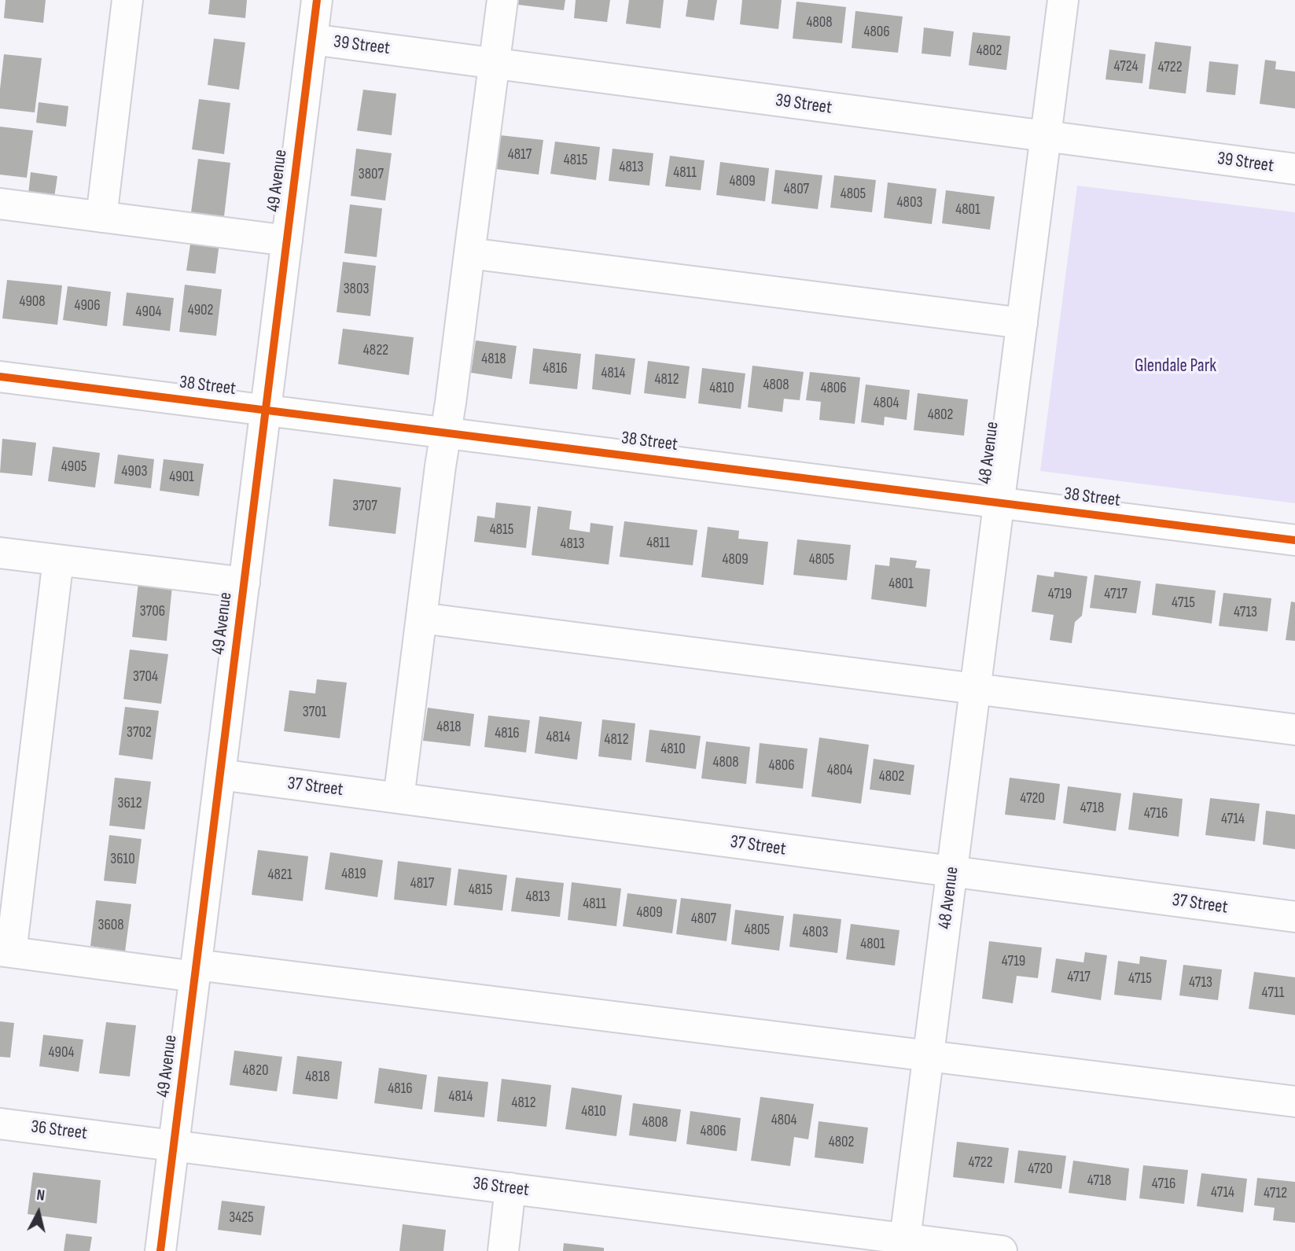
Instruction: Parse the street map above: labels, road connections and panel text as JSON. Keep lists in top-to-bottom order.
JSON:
{
  "streets": {
    "street": [
      "39 Street",
      "49 Avenue",
      "38 Street",
      "48 Avenue",
      "37 Street",
      "36 Street"
    ]
  },
  "crossings": [
    ["39 Street", "49 Avenue"],
    ["39 Street", "48 Avenue"],
    ["49 Avenue", "38 Street"],
    ["49 Avenue", "37 Street"],
    ["49 Avenue", "36 Street"],
    ["38 Street", "48 Avenue"],
    ["48 Avenue", "37 Street"],
    ["48 Avenue", "36 Street"]
  ],
  "parks": ["Glendale Park"],
  "house_numbers": [
    "4808",
    "4806",
    "4802",
    "4724",
    "4722",
    "4817",
    "4815",
    "4813",
    "4811",
    "3807",
    "4809",
    "4807",
    "4805",
    "4803",
    "4801",
    "3803",
    "4908",
    "4906",
    "4902",
    "4904",
    "4822",
    "4818",
    "4816",
    "4814",
    "4812",
    "4808",
    "4810",
    "4806",
    "4804",
    "4802",
    "4905",
    "4903",
    "4901",
    "3707",
    "4815",
    "4811",
    "4813",
    "4809",
    "4805",
    "4801",
    "4719",
    "4717",
    "4715",
    "3706",
    "4713",
    "3704",
    "3701",
    "4818",
    "3702",
    "4816",
    "4814",
    "4812",
    "4810",
    "4808",
    "4806",
    "4804",
    "4802",
    "4720",
    "3612",
    "4718",
    "4716",
    "4714",
    "3610",
    "4819",
    "4821",
    "4817",
    "4815",
    "4813",
    "4811",
    "4809",
    "4807",
    "3608",
    "4805",
    "4803",
    "4801",
    "4719",
    "4717",
    "4715",
    "4713",
    "4711",
    "4904",
    "4820",
    "4818",
    "4816",
    "4814",
    "4812",
    "4810",
    "4804",
    "4808",
    "4806",
    "4802",
    "4722",
    "4720",
    "4718",
    "4716",
    "4714",
    "4712",
    "3425"
  ],
  "north": "top"
}
